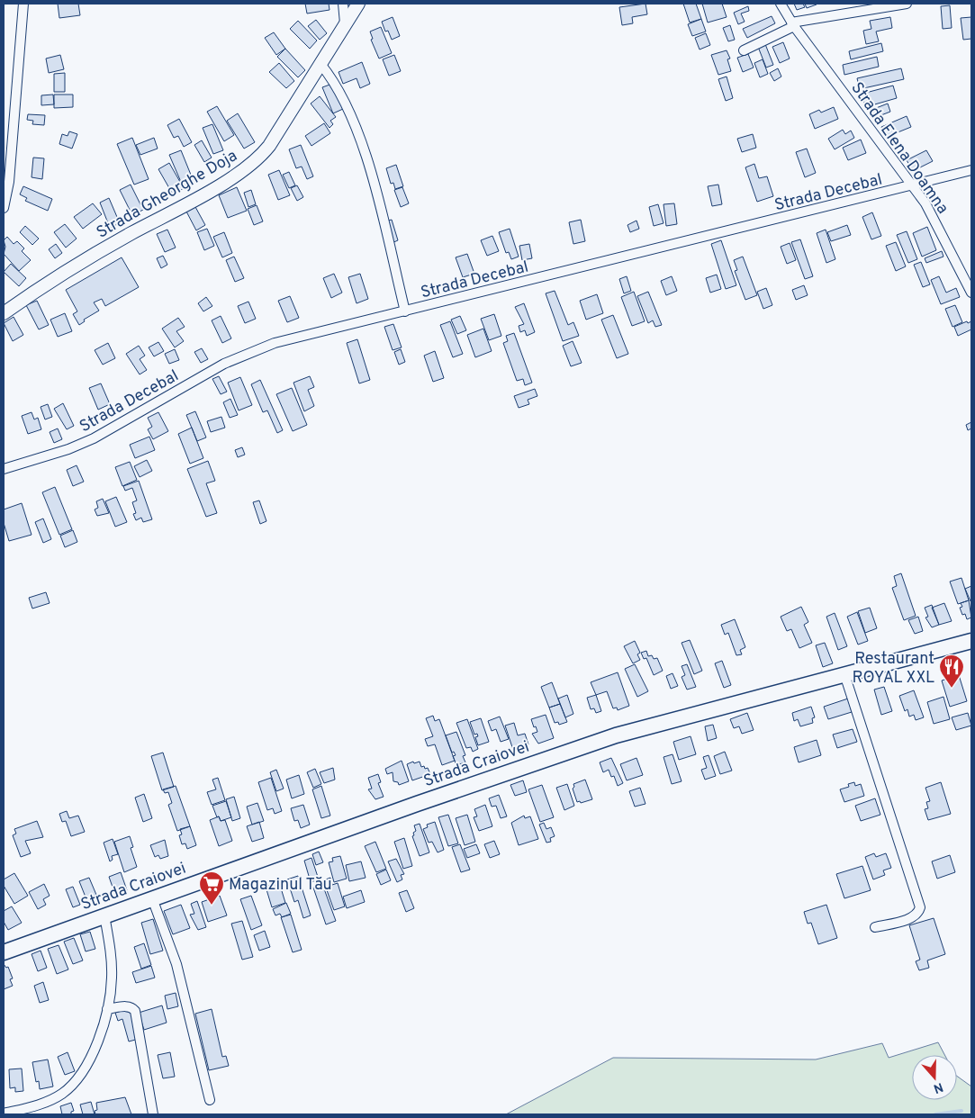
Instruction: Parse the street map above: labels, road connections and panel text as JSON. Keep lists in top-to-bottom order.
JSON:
{
  "streets": {
    "main road": ["Strada Craiovei"],
    "street": ["Strada Elena Doamna", "Strada Decebal", "Strada Gheorghe Doja"]
  },
  "crossings": [
    ["Strada Elena Doamna", "Strada Decebal"]
  ],
  "places": {
    "restaurant": ["Restaurant ROYAL XXL"],
    "supermarket": ["Magazinul Tău"]
  },
  "north": "bottom"
}
